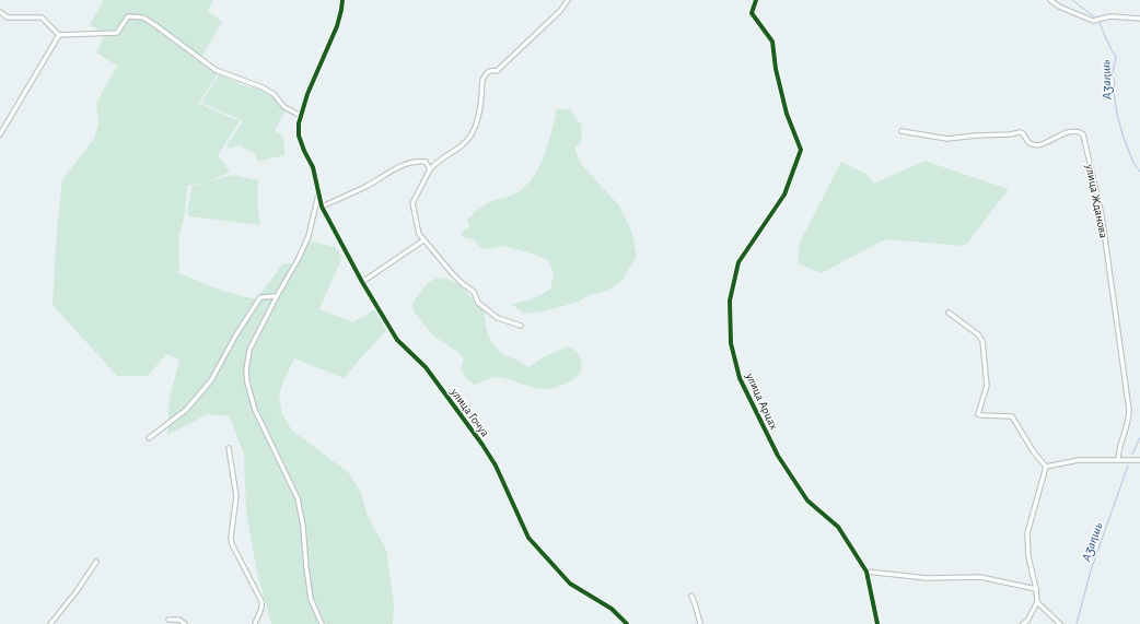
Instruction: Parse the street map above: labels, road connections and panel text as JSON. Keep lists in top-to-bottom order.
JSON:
{
  "streets": {
    "street": ["улица Жданова", "улица Арцах", "улица Гочуа"]
  },
  "water": ["Аӡаԥшь"]
}
